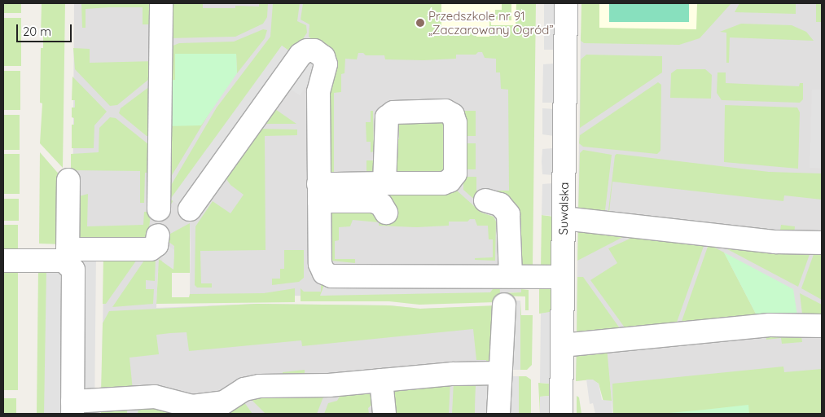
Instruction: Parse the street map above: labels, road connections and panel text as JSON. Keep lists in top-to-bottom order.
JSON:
{
  "streets": {
    "street": ["Suwalska"]
  },
  "places": ["Przedszkole nr 91 „Zaczarowany Ogród”"],
  "scale_bar": "20 m"
}
